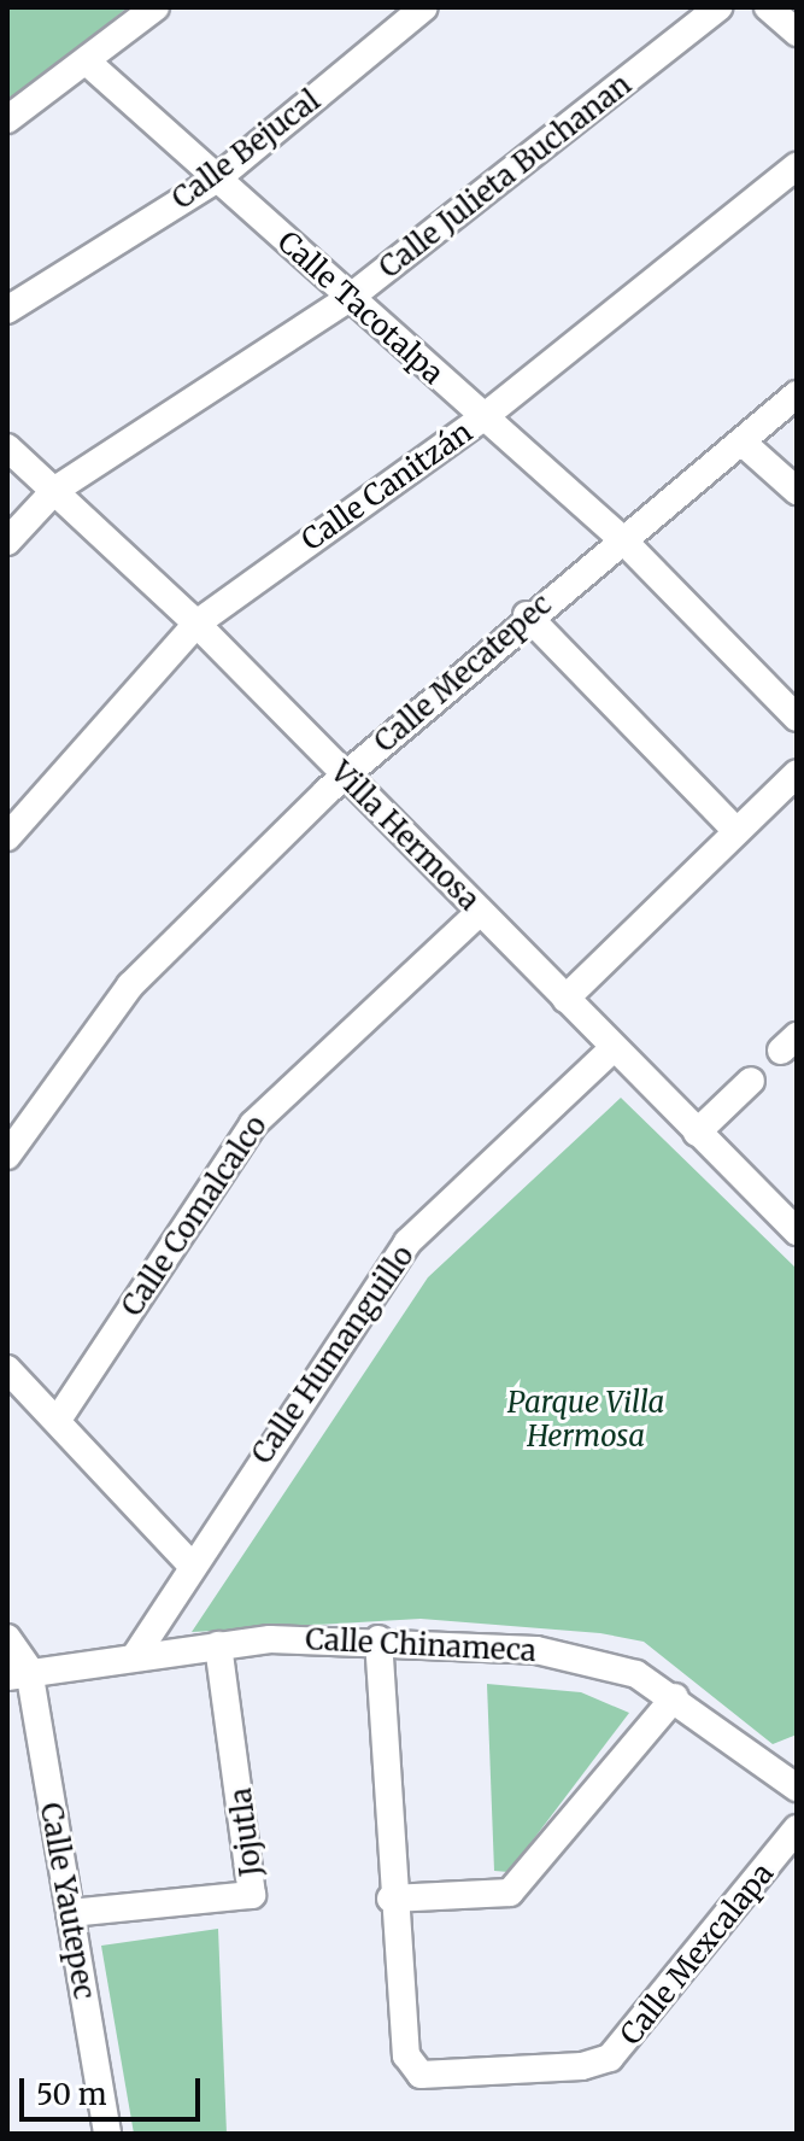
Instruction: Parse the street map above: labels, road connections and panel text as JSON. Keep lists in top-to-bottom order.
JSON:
{
  "streets": {
    "street": [
      "Calle Bejucal",
      "Calle Julieta Buchanan",
      "Calle Tacotalpa",
      "Calle Canitzán",
      "Calle Mecatepec",
      "Villa Hermosa",
      "Calle Comalcalco",
      "Calle Humanguillo",
      "Calle Chinameca",
      "Jojutla",
      "Calle Yautepec",
      "Calle Mexcalapa"
    ]
  },
  "crossings": [
    ["Calle Bejucal", "Calle Tacotalpa"],
    ["Calle Julieta Buchanan", "Calle Tacotalpa"],
    ["Calle Julieta Buchanan", "Villa Hermosa"],
    ["Calle Tacotalpa", "Calle Canitzán"],
    ["Calle Tacotalpa", "Calle Mecatepec"],
    ["Calle Canitzán", "Villa Hermosa"],
    ["Calle Mecatepec", "Villa Hermosa"],
    ["Villa Hermosa", "Calle Comalcalco"],
    ["Villa Hermosa", "Calle Humanguillo"],
    ["Calle Humanguillo", "Calle Chinameca"],
    ["Calle Chinameca", "Jojutla"],
    ["Calle Chinameca", "Calle Yautepec"],
    ["Jojutla", "Calle Yautepec"]
  ],
  "parks": ["Parque Villa Hermosa"],
  "scale_bar": "50 m"
}
